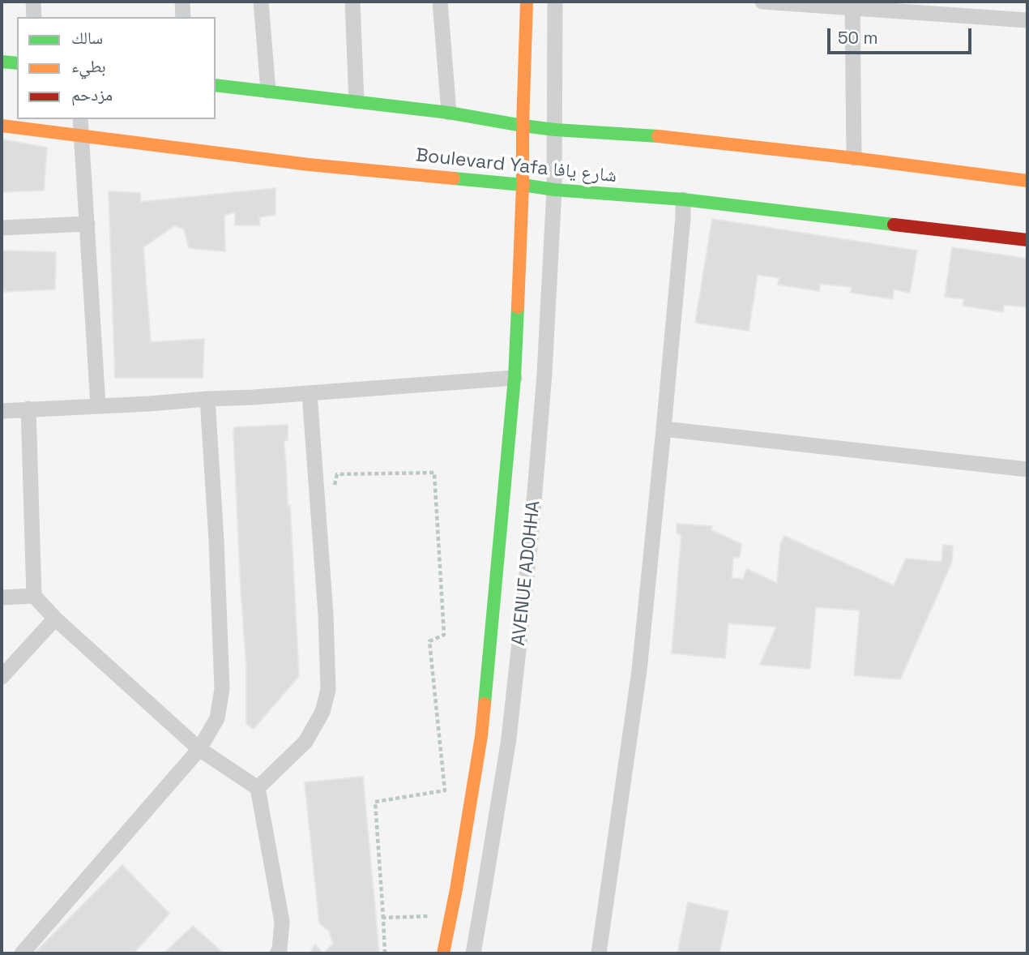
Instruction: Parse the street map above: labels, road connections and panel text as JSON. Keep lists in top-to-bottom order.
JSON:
{
  "streets": {
    "street": ["Boulevard Yafa شارع يافا", "AVENUE ADOHHA"]
  },
  "crossings": [
    ["Boulevard Yafa شارع يافا", "AVENUE ADOHHA"]
  ],
  "legend": ["سالك", "بطيء", "مزدحم"],
  "scale_bar": "50 m"
}
